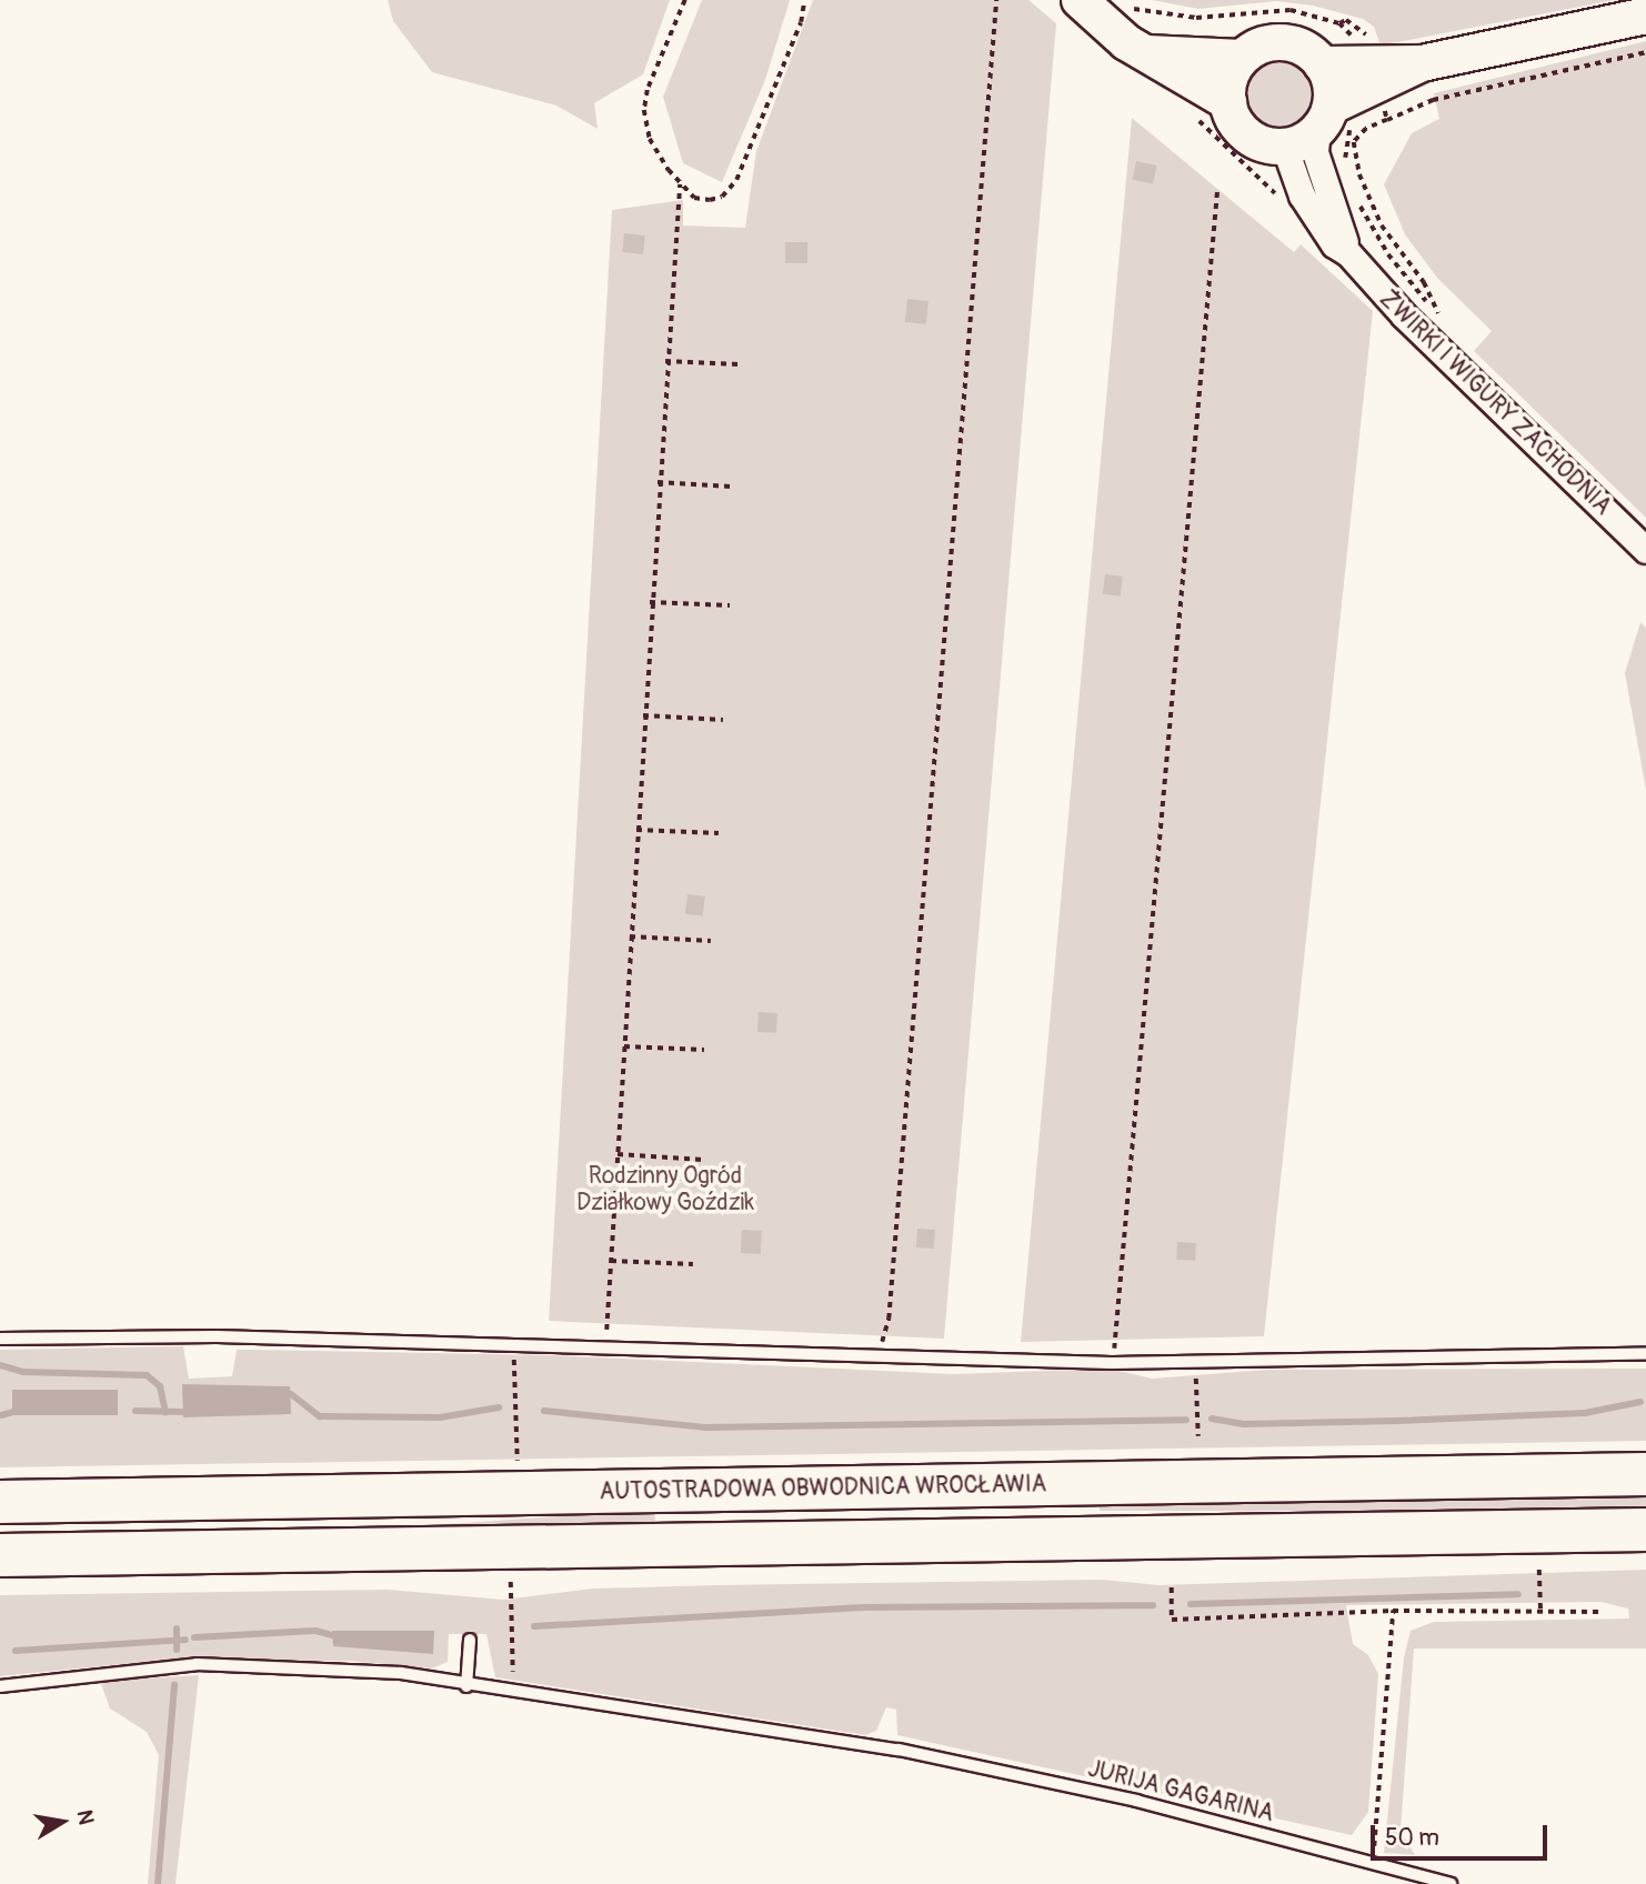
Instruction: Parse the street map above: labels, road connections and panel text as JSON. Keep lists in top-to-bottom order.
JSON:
{
  "streets": {
    "highway": ["AUTOSTRADOWA OBWODNICA WROCŁAWIA"],
    "street": ["ŻWIRKI I WIGURY ZACHODNIA"],
    "lane": ["JURIJA GAGARINA"]
  },
  "parks": ["Rodzinny Ogród Działkowy Goździk"],
  "scale_bar": "50 m",
  "north": "right"
}
